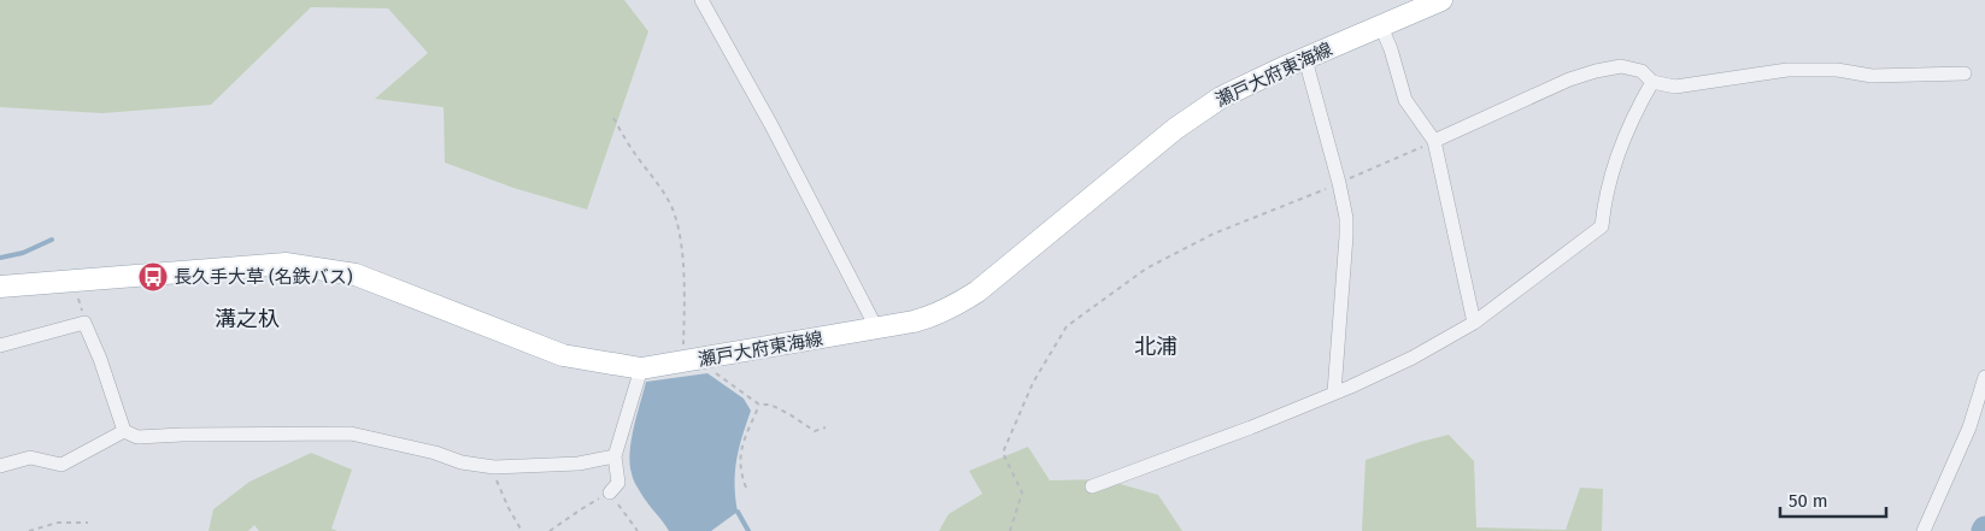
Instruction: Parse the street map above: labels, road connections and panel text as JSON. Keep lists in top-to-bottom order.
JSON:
{
  "streets": {
    "main road": ["瀬戸大府東海線"]
  },
  "districts": ["溝之杁", "北浦"],
  "places": {
    "bus stop": ["長久手大草 (名鉄バス)"]
  },
  "scale_bar": "50 m"
}
